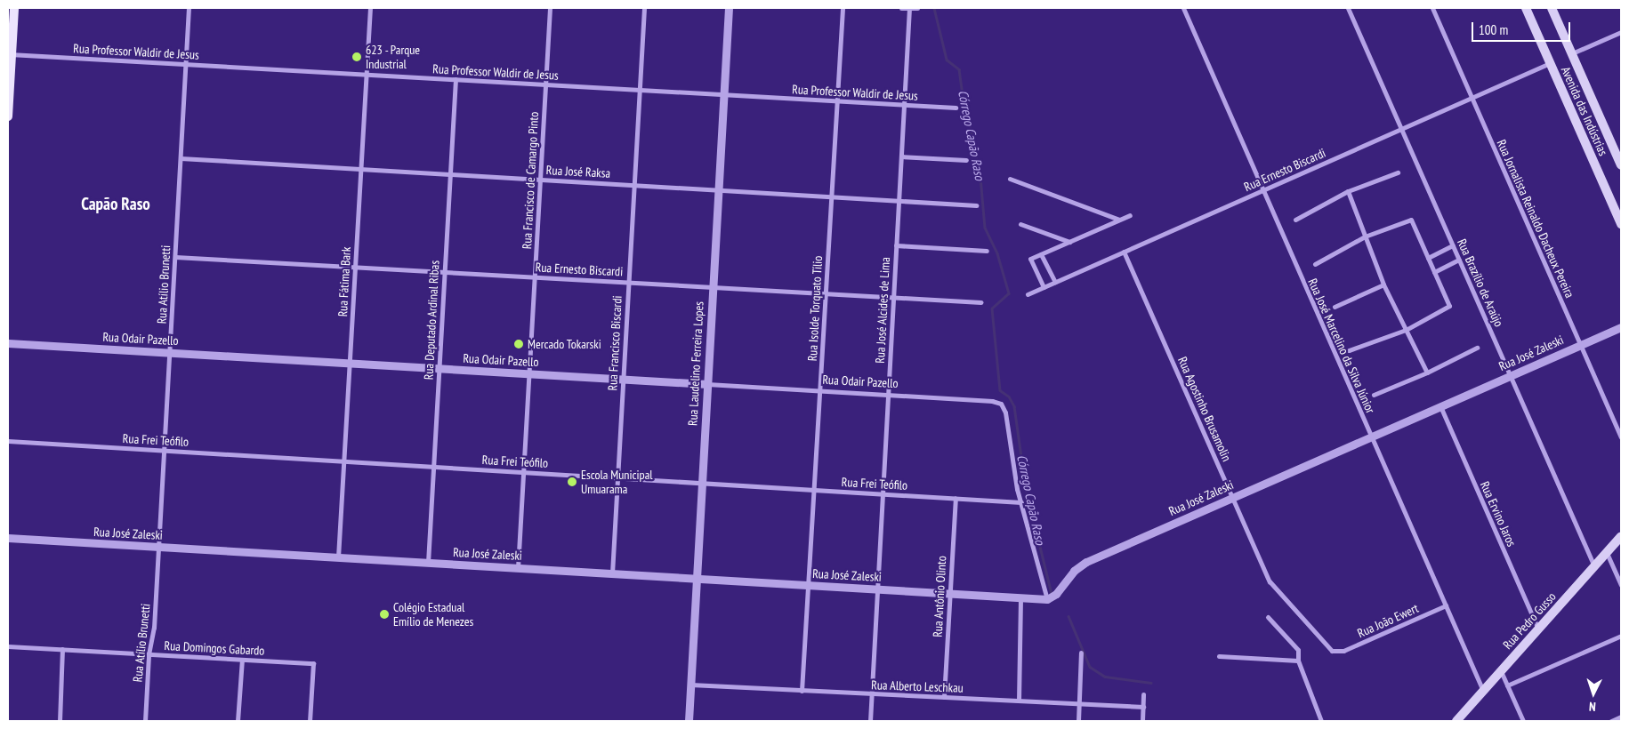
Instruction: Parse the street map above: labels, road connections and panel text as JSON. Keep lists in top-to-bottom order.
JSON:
{
  "streets": {
    "main road": ["Avenida das Indústrias", "Rua Pedro Gusso"],
    "street": [
      "Rua Professor Waldir de Jesus",
      "Rua Ernesto Biscardi",
      "Rua José Raksa",
      "Rua Francisco de Camargo Pinto",
      "Rua Jornalista Reinaldo Dacheux Pereira",
      "Rua Fátima Bark",
      "Rua Brazílio de Araújo",
      "Rua Atílio Brunetti",
      "Rua Isolde Torquato Tílio",
      "Rua José Alcides de Lima",
      "Rua Deputado Ardinal Ribas",
      "Rua Odair Pazello",
      "Rua Francisco Biscardi",
      "Rua José Marcelino da Silva Júnior",
      "Rua José Zaleski",
      "Rua Laudelino Ferreira Lopes",
      "Rua Agostinho Brusamolin",
      "Rua Frei Teófilo",
      "Rua Ervino Jaros",
      "Rua Antônio Olinto",
      "Rua João Ewert",
      "Rua Domingos Gabardo",
      "Rua Alberto Leschkau"
    ]
  },
  "crossings": [
    ["Rua Professor Waldir de Jesus", "Rua Francisco de Camargo Pinto"],
    ["Rua Professor Waldir de Jesus", "Rua Fátima Bark"],
    ["Rua Professor Waldir de Jesus", "Rua Atílio Brunetti"],
    ["Rua Professor Waldir de Jesus", "Rua Isolde Torquato Tílio"],
    ["Rua Professor Waldir de Jesus", "Rua José Alcides de Lima"],
    ["Rua Professor Waldir de Jesus", "Rua Deputado Ardinal Ribas"],
    ["Rua Professor Waldir de Jesus", "Rua Francisco Biscardi"],
    ["Rua Professor Waldir de Jesus", "Rua Laudelino Ferreira Lopes"],
    ["Avenida das Indústrias", "Rua Ernesto Biscardi"],
    ["Rua Ernesto Biscardi", "Rua Francisco de Camargo Pinto"],
    ["Rua Ernesto Biscardi", "Rua Jornalista Reinaldo Dacheux Pereira"],
    ["Rua Ernesto Biscardi", "Rua Fátima Bark"],
    ["Rua Ernesto Biscardi", "Rua Brazílio de Araújo"],
    ["Rua Ernesto Biscardi", "Rua Atílio Brunetti"],
    ["Rua Ernesto Biscardi", "Rua Isolde Torquato Tílio"],
    ["Rua Ernesto Biscardi", "Rua José Alcides de Lima"],
    ["Rua Ernesto Biscardi", "Rua Deputado Ardinal Ribas"],
    ["Rua Ernesto Biscardi", "Rua Francisco Biscardi"],
    ["Rua Ernesto Biscardi", "Rua José Marcelino da Silva Júnior"],
    ["Rua Ernesto Biscardi", "Rua Laudelino Ferreira Lopes"],
    ["Rua Ernesto Biscardi", "Rua Agostinho Brusamolin"],
    ["Rua José Raksa", "Rua Francisco de Camargo Pinto"],
    ["Rua José Raksa", "Rua Fátima Bark"],
    ["Rua José Raksa", "Rua Atílio Brunetti"],
    ["Rua José Raksa", "Rua Isolde Torquato Tílio"],
    ["Rua José Raksa", "Rua José Alcides de Lima"],
    ["Rua José Raksa", "Rua Deputado Ardinal Ribas"],
    ["Rua José Raksa", "Rua Francisco Biscardi"],
    ["Rua José Raksa", "Rua Laudelino Ferreira Lopes"],
    ["Rua Francisco de Camargo Pinto", "Rua Odair Pazello"],
    ["Rua Francisco de Camargo Pinto", "Rua José Zaleski"],
    ["Rua Francisco de Camargo Pinto", "Rua Frei Teófilo"],
    ["Rua Jornalista Reinaldo Dacheux Pereira", "Rua José Zaleski"],
    ["Rua Fátima Bark", "Rua Odair Pazello"],
    ["Rua Fátima Bark", "Rua José Zaleski"],
    ["Rua Fátima Bark", "Rua Frei Teófilo"],
    ["Rua Brazílio de Araújo", "Rua José Zaleski"],
    ["Rua Brazílio de Araújo", "Rua Pedro Gusso"],
    ["Rua Atílio Brunetti", "Rua Odair Pazello"],
    ["Rua Atílio Brunetti", "Rua José Zaleski"],
    ["Rua Atílio Brunetti", "Rua Frei Teófilo"],
    ["Rua Atílio Brunetti", "Rua Domingos Gabardo"],
    ["Rua Isolde Torquato Tílio", "Rua Odair Pazello"],
    ["Rua Isolde Torquato Tílio", "Rua José Zaleski"],
    ["Rua Isolde Torquato Tílio", "Rua Frei Teófilo"],
    ["Rua Isolde Torquato Tílio", "Rua Alberto Leschkau"],
    ["Rua José Alcides de Lima", "Rua Odair Pazello"],
    ["Rua José Alcides de Lima", "Rua José Zaleski"],
    ["Rua José Alcides de Lima", "Rua Frei Teófilo"],
    ["Rua José Alcides de Lima", "Rua Alberto Leschkau"],
    ["Rua Deputado Ardinal Ribas", "Rua Odair Pazello"],
    ["Rua Deputado Ardinal Ribas", "Rua José Zaleski"],
    ["Rua Deputado Ardinal Ribas", "Rua Frei Teófilo"],
    ["Rua Odair Pazello", "Rua Francisco Biscardi"],
    ["Rua Odair Pazello", "Rua Laudelino Ferreira Lopes"],
    ["Rua Odair Pazello", "Rua Frei Teófilo"],
    ["Rua Francisco Biscardi", "Rua José Zaleski"],
    ["Rua Francisco Biscardi", "Rua Frei Teófilo"],
    ["Rua José Marcelino da Silva Júnior", "Rua José Zaleski"],
    ["Rua José Marcelino da Silva Júnior", "Rua João Ewert"],
    ["Rua José Marcelino da Silva Júnior", "Rua Pedro Gusso"],
    ["Rua José Zaleski", "Rua Laudelino Ferreira Lopes"],
    ["Rua José Zaleski", "Rua Agostinho Brusamolin"],
    ["Rua José Zaleski", "Rua Ervino Jaros"],
    ["Rua José Zaleski", "Rua Antônio Olinto"],
    ["Rua Laudelino Ferreira Lopes", "Rua Frei Teófilo"],
    ["Rua Laudelino Ferreira Lopes", "Rua Alberto Leschkau"],
    ["Rua Agostinho Brusamolin", "Rua João Ewert"],
    ["Rua Frei Teófilo", "Rua Antônio Olinto"],
    ["Rua Ervino Jaros", "Rua Pedro Gusso"],
    ["Rua Antônio Olinto", "Rua Alberto Leschkau"]
  ],
  "districts": ["Capão Raso"],
  "water": ["Córrego Capão Raso"],
  "places": [
    "623 - Parque Industrial",
    "Mercado Tokarski",
    "Escola Municipal Umuarama",
    "Colégio Estadual Emílio de Menezes"
  ],
  "scale_bar": "100 m",
  "north": "bottom"
}
